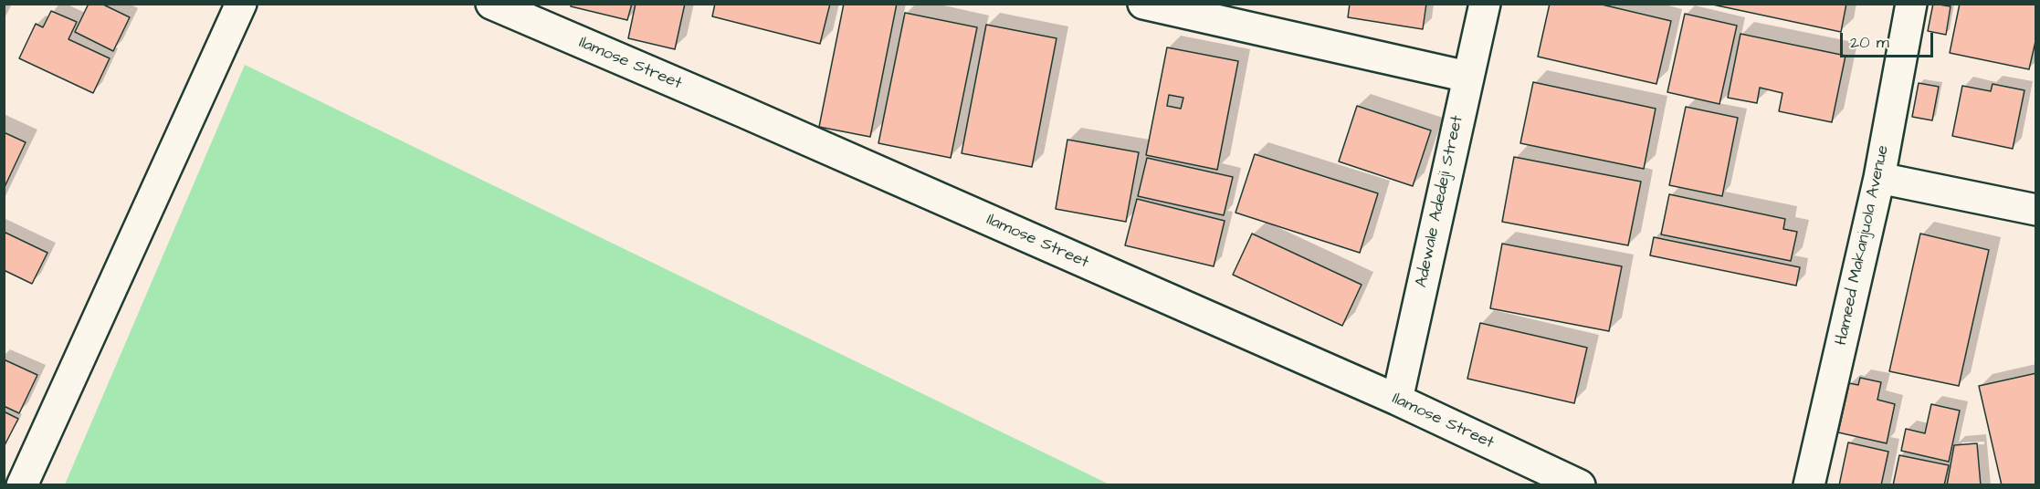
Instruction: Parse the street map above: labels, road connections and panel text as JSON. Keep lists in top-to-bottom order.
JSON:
{
  "streets": {
    "street": ["Ilamose Street", "Adewale Adedeji Street", "Hameed Makanjuola Avenue"]
  },
  "crossings": [
    ["Ilamose Street", "Adewale Adedeji Street"]
  ],
  "scale_bar": "20 m"
}
